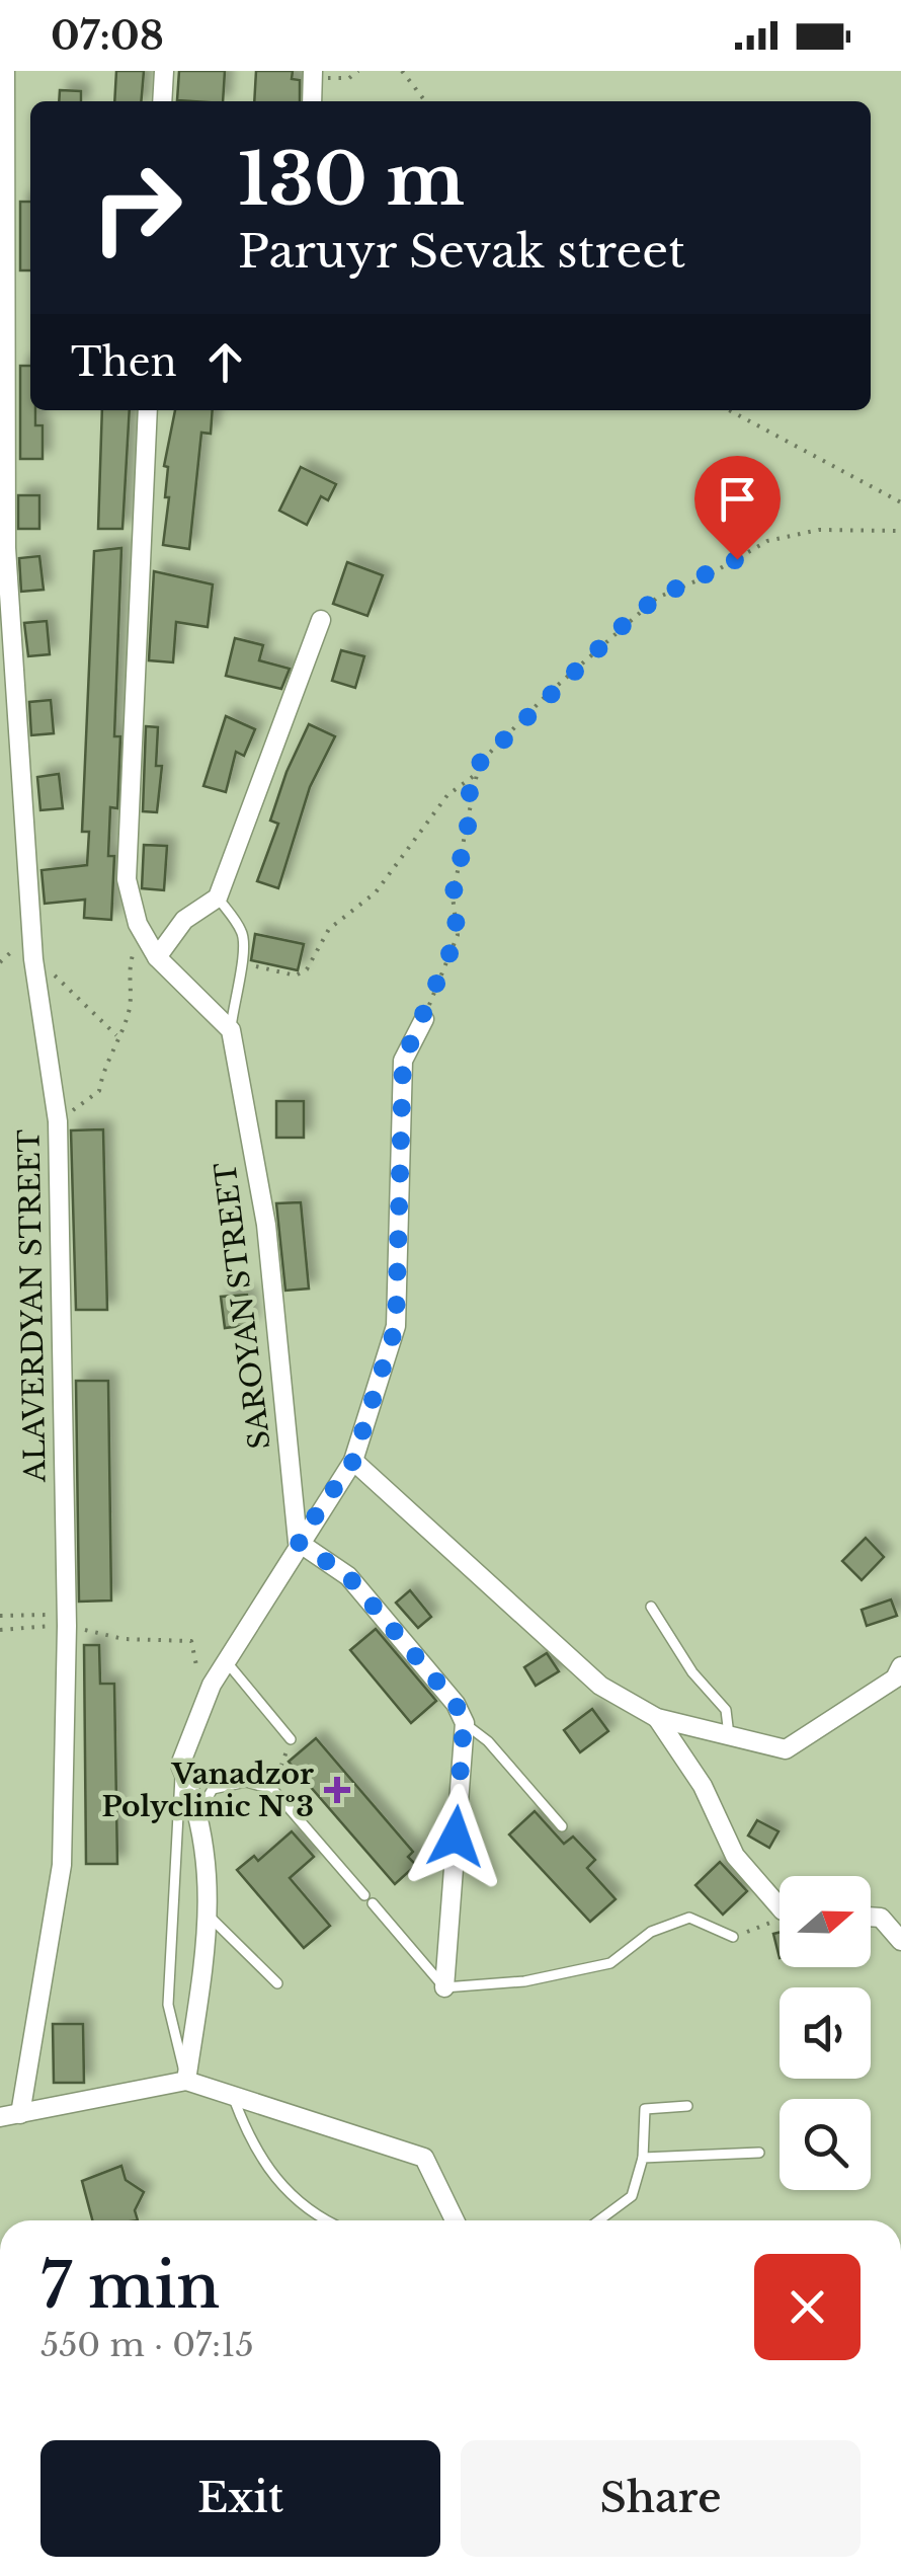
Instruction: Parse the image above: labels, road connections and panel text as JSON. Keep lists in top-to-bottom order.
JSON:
{
  "streets": {
    "street": ["ALAVERDYAN STREET", "SAROYAN STREET"]
  },
  "places": {
    "health": ["Vanadzor Polyclinic №3"]
  },
  "north": "right",
  "page": {
    "status": "07:08",
    "turn": ["130 m", "Paruyr Sevak street"],
    "then": "Then",
    "heading": ["7 min", "550 m · 07:15"],
    "buttons": ["Exit", "Share"]
  }
}
